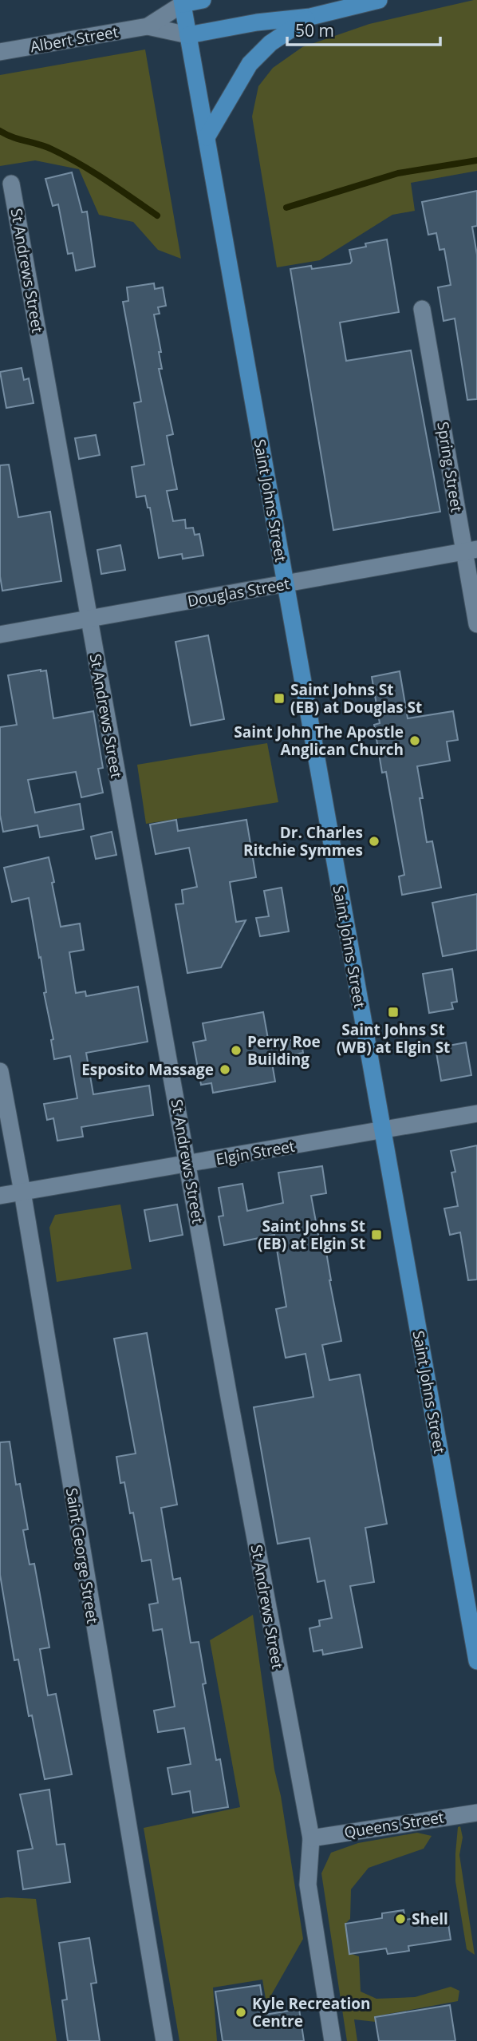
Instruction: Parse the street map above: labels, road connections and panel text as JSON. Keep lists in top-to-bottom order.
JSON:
{
  "streets": {
    "main road": ["Saint Johns Street"],
    "street": [
      "Albert Street",
      "St Andrews Street",
      "Spring Street",
      "Douglas Street",
      "Elgin Street",
      "Saint George Street",
      "Queens Street"
    ]
  },
  "crossings": [
    ["Albert Street", "Saint Johns Street"],
    ["St Andrews Street", "Douglas Street"],
    ["St Andrews Street", "Elgin Street"],
    ["St Andrews Street", "Queens Street"],
    ["Spring Street", "Douglas Street"],
    ["Saint Johns Street", "Douglas Street"],
    ["Saint Johns Street", "Elgin Street"],
    ["Elgin Street", "Saint George Street"]
  ],
  "places": {
    "transit": ["Saint Johns St (EB) at Douglas St", "Saint Johns St (WB) at Elgin St", "Saint Johns St (EB) at Elgin St"],
    "other": [
      "Saint John The Apostle Anglican Church",
      "Dr. Charles Ritchie Symmes",
      "Perry Roe Building",
      "Esposito Massage",
      "Shell",
      "Kyle Recreation Centre"
    ]
  },
  "scale_bar": "50 m"
}
